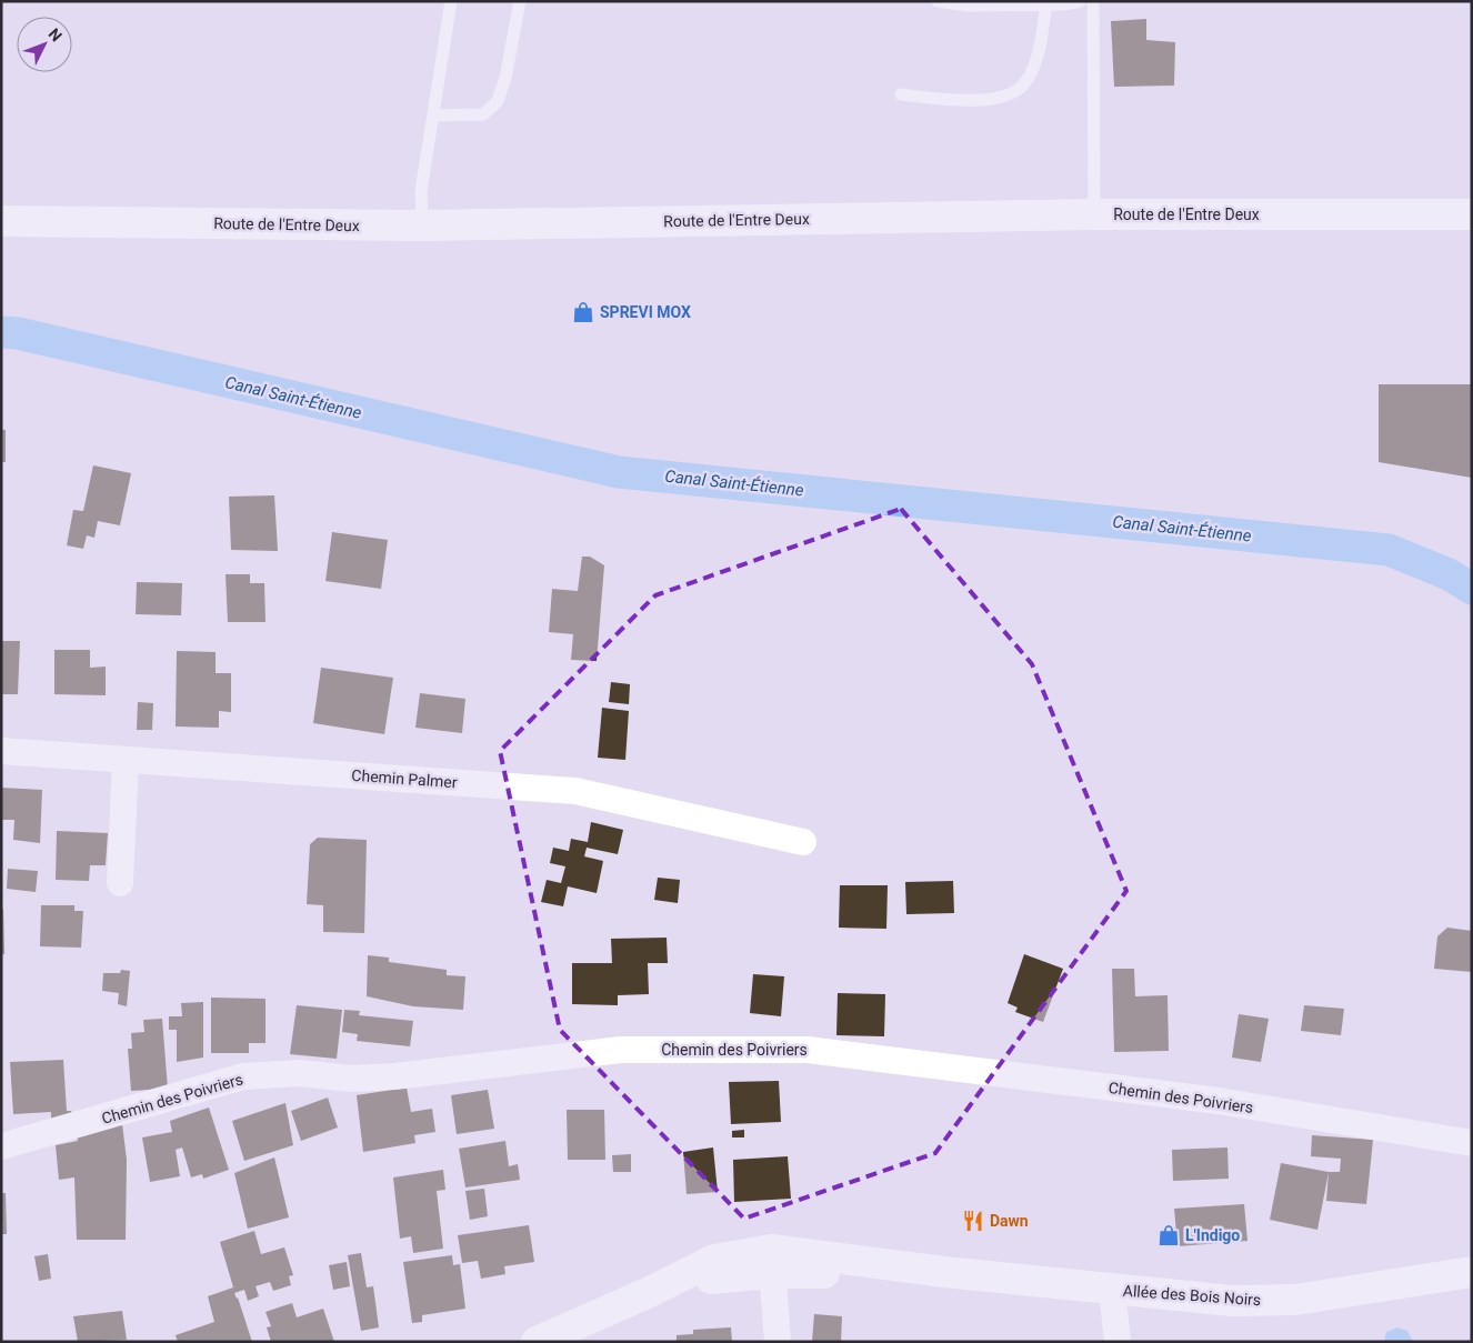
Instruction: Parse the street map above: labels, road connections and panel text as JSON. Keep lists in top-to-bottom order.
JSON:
{
  "streets": {
    "main road": ["Route de l'Entre Deux", "Allée des Bois Noirs"],
    "street": ["Chemin Palmer", "Chemin des Poivriers"]
  },
  "water": ["Canal Saint-Étienne"],
  "places": {
    "shop": ["SPREVI MOX", "L'Indigo"],
    "restaurant": ["Dawn"]
  },
  "north": "top right"
}
